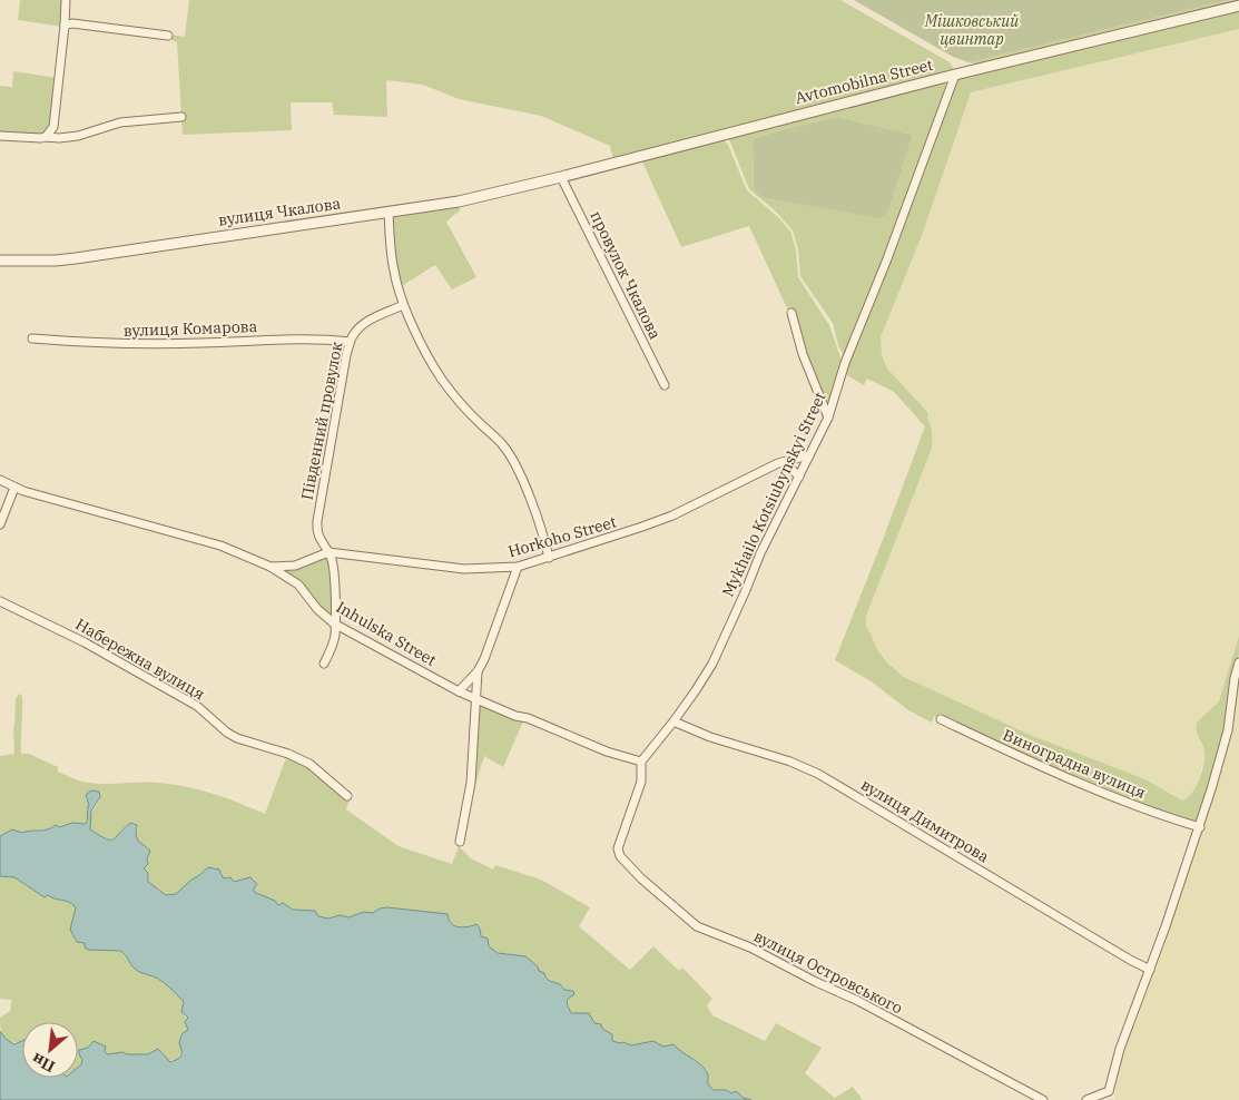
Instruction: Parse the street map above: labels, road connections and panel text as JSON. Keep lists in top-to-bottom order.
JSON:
{
  "streets": {
    "street": [
      "Avtomobilna Street",
      "вулиця Чкалова",
      "провулок Чкалова",
      "вулиця Комарова",
      "Південний провулок",
      "Mykhailo Kotsiubynskyi Street",
      "Horkoho Street",
      "Inhulska Street",
      "Набережна вулиця",
      "Виноградна вулиця",
      "вулиця Димитрова",
      "вулиця Островського"
    ]
  },
  "crossings": [
    ["Avtomobilna Street", "вулиця Чкалова"],
    ["Avtomobilna Street", "провулок Чкалова"],
    ["Avtomobilna Street", "Mykhailo Kotsiubynskyi Street"],
    ["вулиця Чкалова", "провулок Чкалова"],
    ["вулиця Комарова", "Південний провулок"],
    ["Південний провулок", "Horkoho Street"],
    ["Mykhailo Kotsiubynskyi Street", "Horkoho Street"],
    ["Mykhailo Kotsiubynskyi Street", "Inhulska Street"],
    ["Mykhailo Kotsiubynskyi Street", "вулиця Димитрова"],
    ["Mykhailo Kotsiubynskyi Street", "вулиця Островського"],
    ["Horkoho Street", "Inhulska Street"],
    ["Inhulska Street", "вулиця Островського"]
  ],
  "parks": ["Мішковський цвинтар"],
  "north": "bottom left"
}
